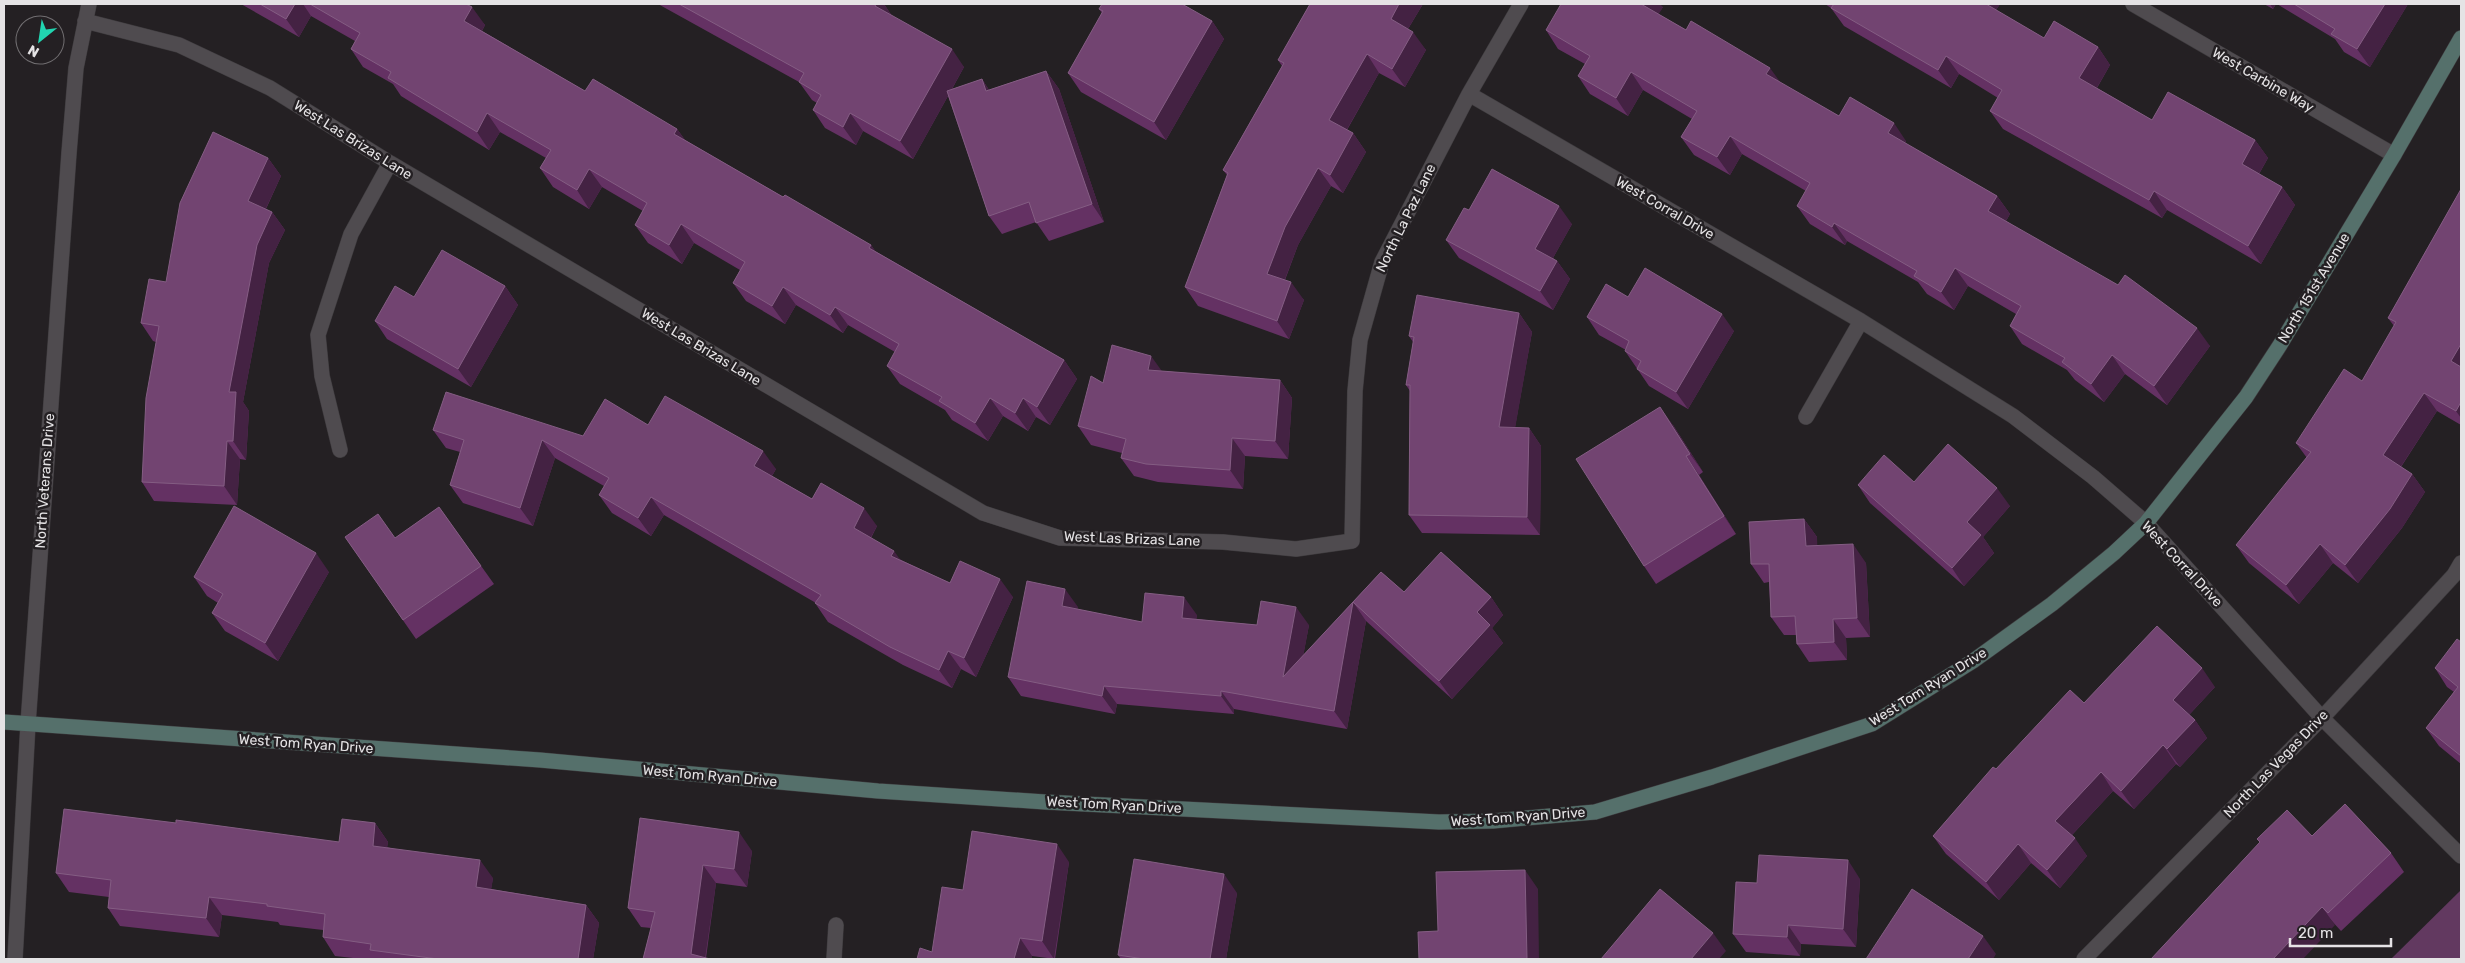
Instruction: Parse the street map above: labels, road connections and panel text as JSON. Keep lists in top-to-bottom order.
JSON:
{
  "streets": {
    "street": [
      "West Carbine Way",
      "West Las Brizas Lane",
      "West Corral Drive",
      "North La Paz Lane",
      "North 151st Avenue",
      "North Veterans Drive",
      "West Tom Ryan Drive",
      "North Las Vegas Drive"
    ]
  },
  "crossings": [
    ["West Carbine Way", "North 151st Avenue"],
    ["West Las Brizas Lane", "North La Paz Lane"],
    ["West Las Brizas Lane", "North Veterans Drive"],
    ["West Corral Drive", "North La Paz Lane"],
    ["West Corral Drive", "North 151st Avenue"],
    ["West Corral Drive", "West Tom Ryan Drive"],
    ["West Corral Drive", "North Las Vegas Drive"],
    ["North 151st Avenue", "West Tom Ryan Drive"],
    ["North Veterans Drive", "West Tom Ryan Drive"]
  ],
  "scale_bar": "20 m",
  "north": "bottom left"
}
